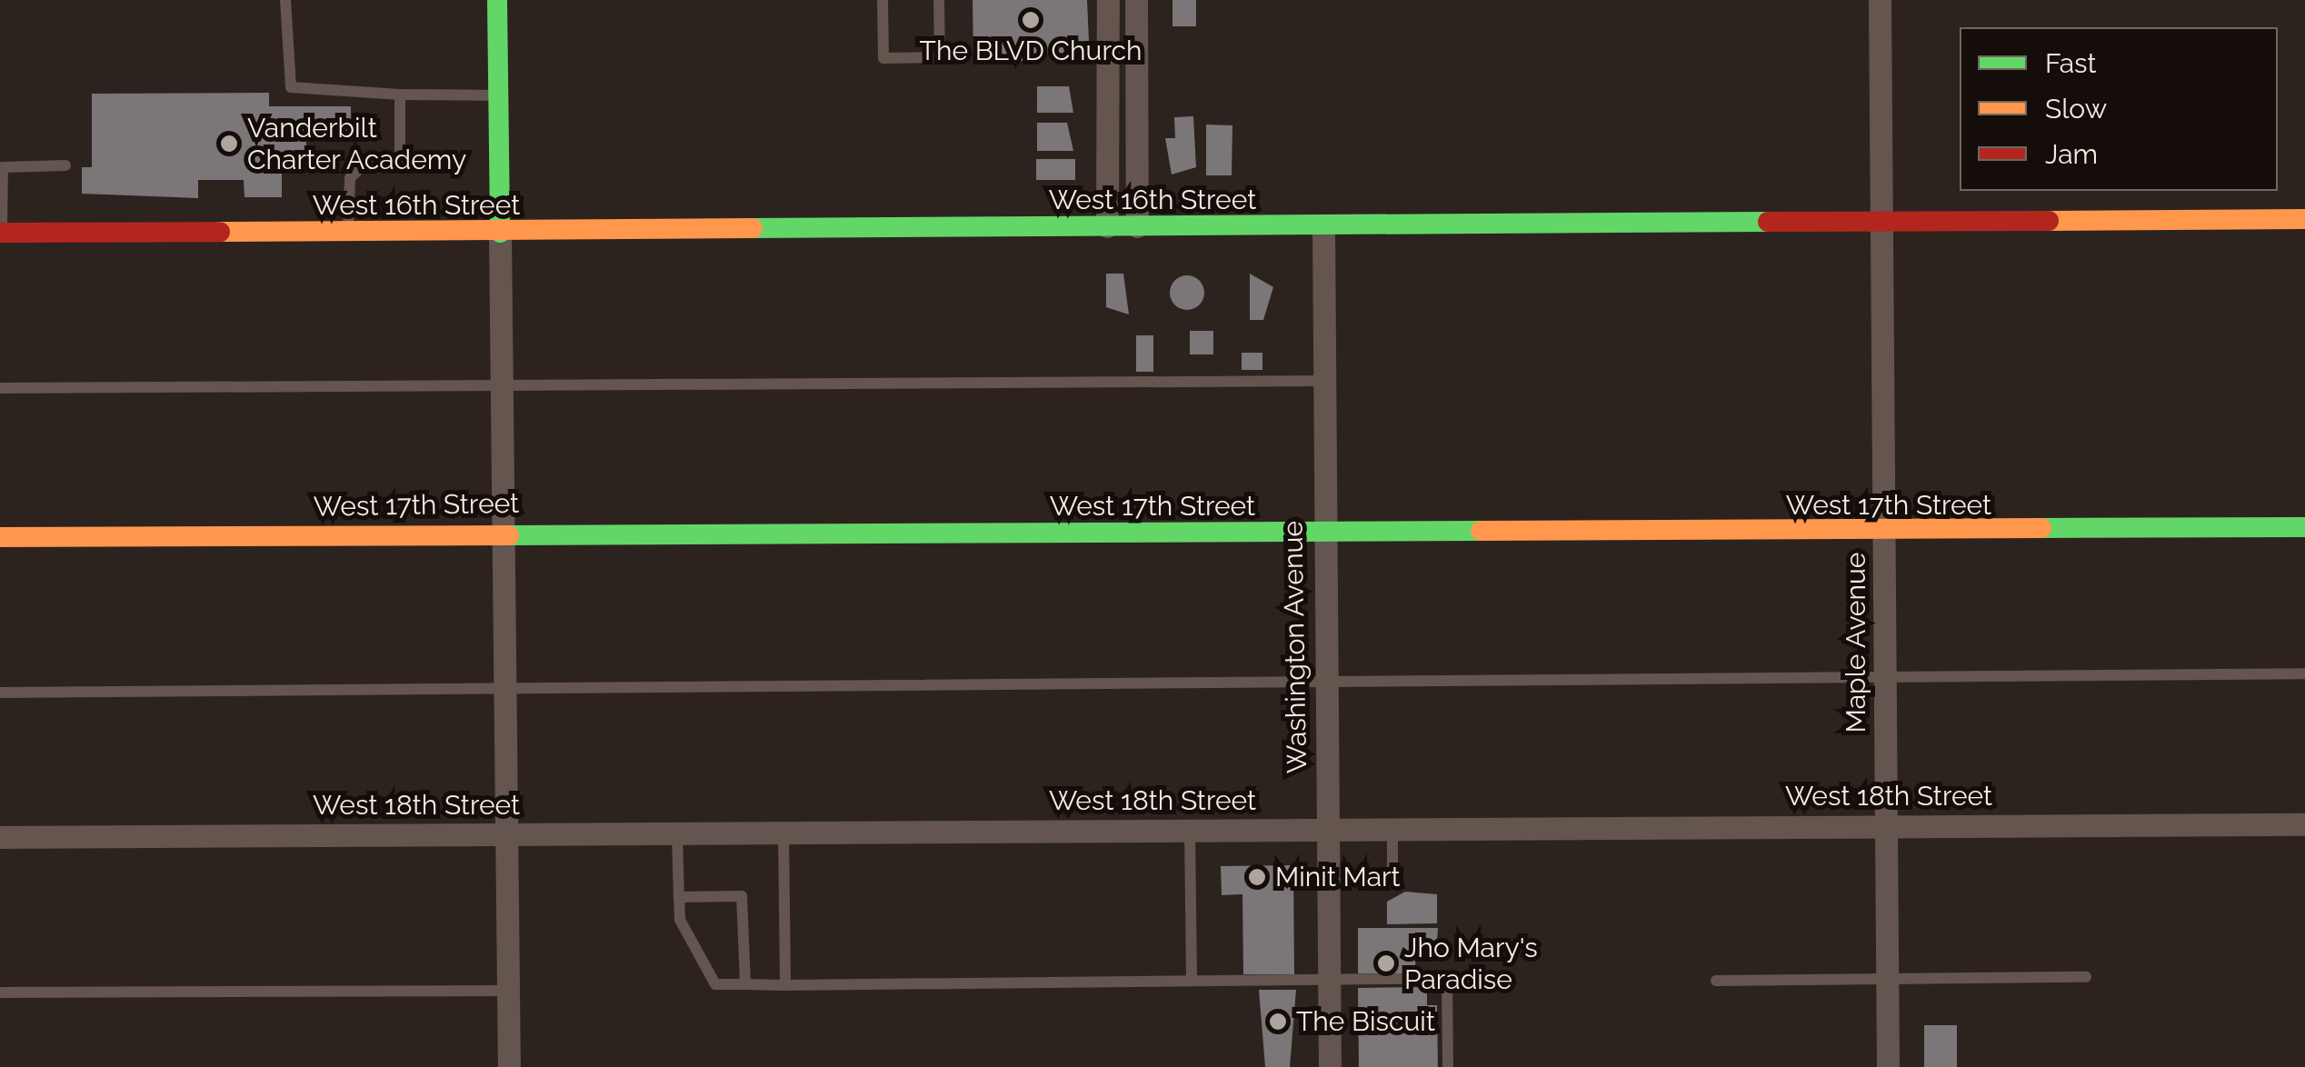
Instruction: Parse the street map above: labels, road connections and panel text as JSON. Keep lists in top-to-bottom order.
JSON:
{
  "streets": {
    "street": [
      "West 16th Street",
      "West 17th Street",
      "Maple Avenue",
      "Washington Avenue",
      "West 18th Street"
    ]
  },
  "crossings": [
    ["West 16th Street", "Maple Avenue"],
    ["West 16th Street", "Washington Avenue"],
    ["West 17th Street", "Maple Avenue"],
    ["West 17th Street", "Washington Avenue"],
    ["Maple Avenue", "West 18th Street"],
    ["Washington Avenue", "West 18th Street"]
  ],
  "places": [
    "The BLVD Church",
    "Vanderbilt Charter Academy",
    "Minit Mart",
    "Jho Mary's Paradise",
    "The Biscuit"
  ],
  "legend": ["Fast", "Slow", "Jam"]
}
